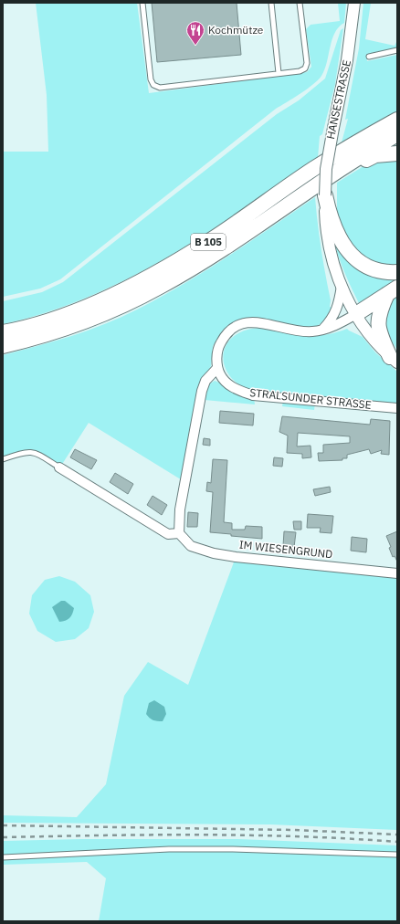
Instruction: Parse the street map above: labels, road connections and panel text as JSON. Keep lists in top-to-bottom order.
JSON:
{
  "streets": {
    "highway": ["B 105"],
    "street": ["HANSESTRASSE", "STRALSUNDER STRASSE", "IM WIESENGRUND"]
  },
  "places": {
    "restaurant": ["Kochmütze"]
  }
}
